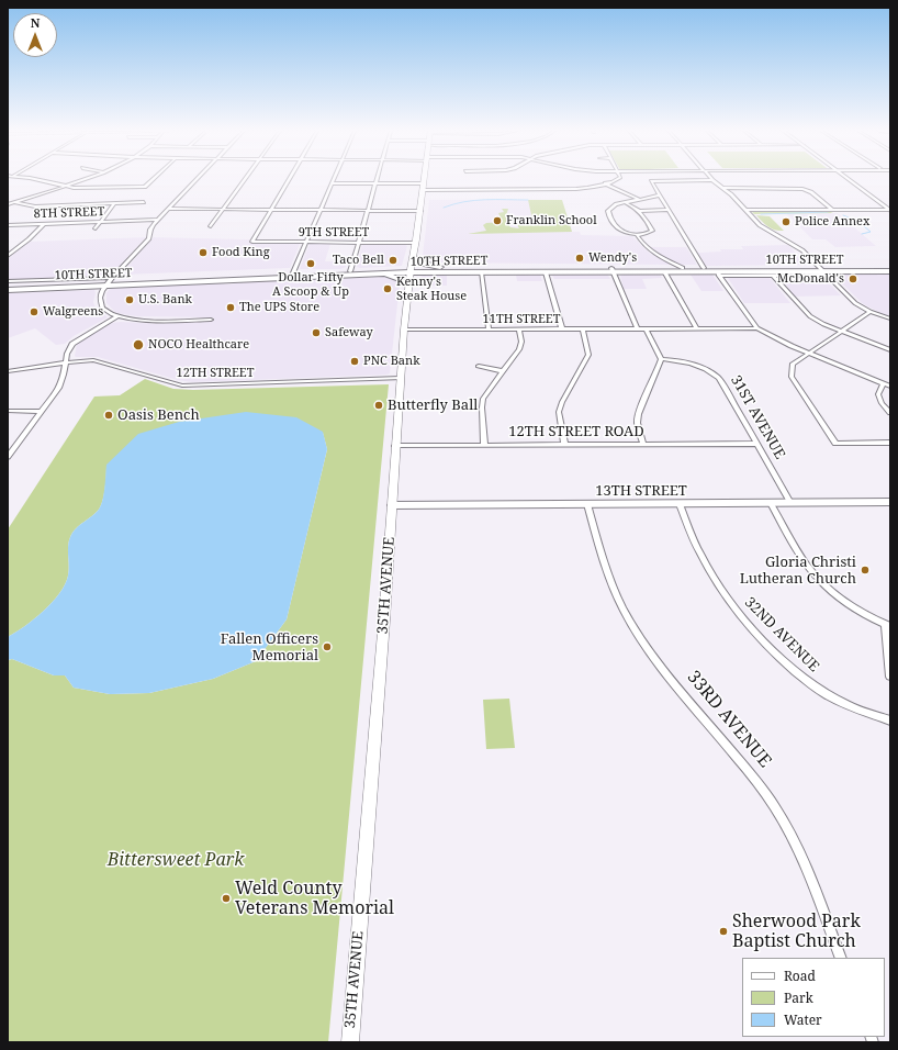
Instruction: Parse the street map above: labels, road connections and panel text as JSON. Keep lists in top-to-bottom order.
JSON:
{
  "streets": {
    "main road": ["10TH STREET", "35TH AVENUE"],
    "street": [
      "8TH STREET",
      "9TH STREET",
      "11TH STREET",
      "12TH STREET",
      "31ST AVENUE",
      "12TH STREET ROAD",
      "13TH STREET",
      "32ND AVENUE",
      "33RD AVENUE"
    ]
  },
  "crossings": [
    ["9TH STREET", "35TH AVENUE"],
    ["10TH STREET", "35TH AVENUE"],
    ["11TH STREET", "35TH AVENUE"],
    ["12TH STREET", "35TH AVENUE"],
    ["31ST AVENUE", "12TH STREET ROAD"],
    ["31ST AVENUE", "13TH STREET"],
    ["12TH STREET ROAD", "35TH AVENUE"],
    ["13TH STREET", "35TH AVENUE"],
    ["13TH STREET", "32ND AVENUE"],
    ["13TH STREET", "33RD AVENUE"]
  ],
  "parks": ["Bittersweet Park"],
  "places": [
    "Franklin School",
    "Police Annex",
    "Food King",
    "Wendy's",
    "Taco Bell",
    "Dollar Fifty A Scoop & Up",
    "McDonald's",
    "Kenny's Steak House",
    "U.S. Bank",
    "The UPS Store",
    "Walgreens",
    "Safeway",
    "NOCO Healthcare",
    "PNC Bank",
    "Butterfly Ball",
    "Oasis Bench",
    "Gloria Christi Lutheran Church",
    "Fallen Officers Memorial",
    "Weld County Veterans Memorial",
    "Sherwood Park Baptist Church"
  ],
  "legend": ["Road", "Park", "Water"],
  "north": "top"
}
